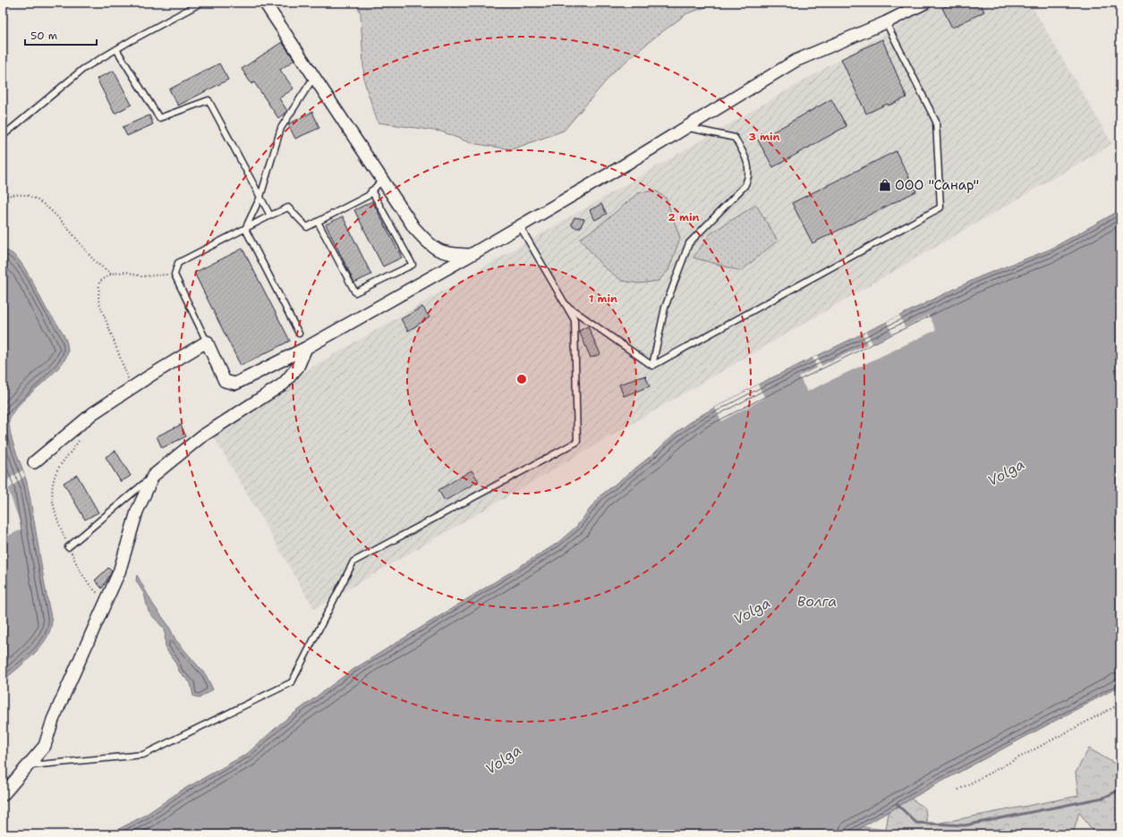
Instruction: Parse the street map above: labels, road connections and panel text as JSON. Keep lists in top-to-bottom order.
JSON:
{
  "water": ["Volga", "Волга"],
  "places": {
    "shop": ["ООО \"Санар\""]
  },
  "scale_bar": "50 m",
  "rings": ["3 min", "2 min", "1 min"]
}
